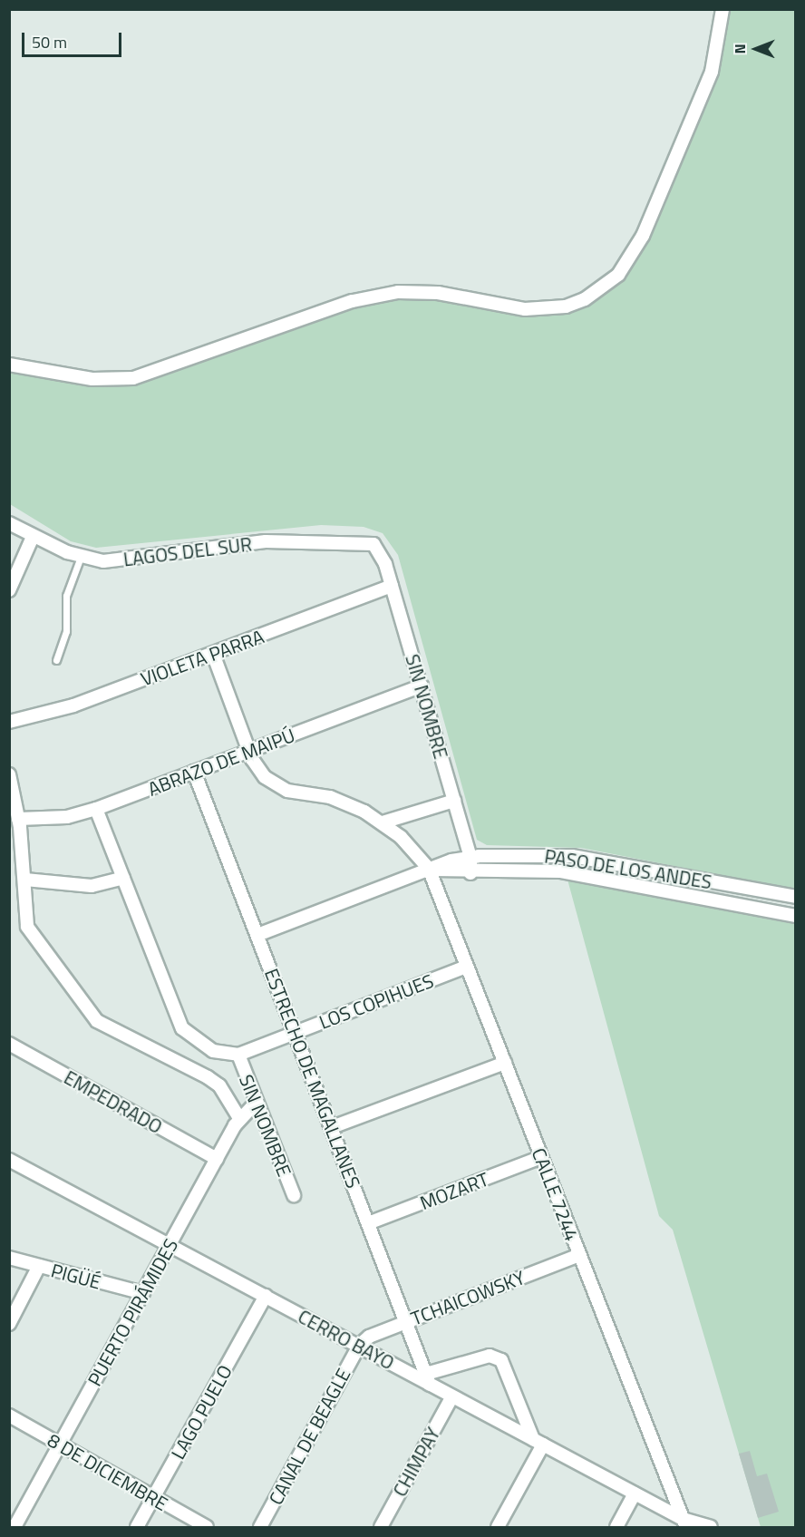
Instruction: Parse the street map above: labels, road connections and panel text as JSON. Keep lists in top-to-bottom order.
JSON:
{
  "streets": {
    "street": [
      "LAGOS DEL SUR",
      "VIOLETA PARRA",
      "SIN NOMBRE",
      "ABRAZO DE MAIPÚ",
      "PASO DE LOS ANDES",
      "LOS COPIHUES",
      "ESTRECHO DE MAGALLANES",
      "EMPEDRADO",
      "MOZART",
      "CALLE 7244",
      "PIGÜÉ",
      "TCHAICOWSKY",
      "PUERTO PIRÁMIDES",
      "CERRO BAYO",
      "LAGO PUELO",
      "CANAL DE BEAGLE",
      "CHIMPAY",
      "8 DE DICIEMBRE"
    ]
  },
  "crossings": [
    ["LAGOS DEL SUR", "SIN NOMBRE"],
    ["VIOLETA PARRA", "SIN NOMBRE"],
    ["SIN NOMBRE", "ABRAZO DE MAIPÚ"],
    ["SIN NOMBRE", "PASO DE LOS ANDES"],
    ["SIN NOMBRE", "LOS COPIHUES"],
    ["SIN NOMBRE", "PUERTO PIRÁMIDES"],
    ["ABRAZO DE MAIPÚ", "ESTRECHO DE MAGALLANES"],
    ["PASO DE LOS ANDES", "ESTRECHO DE MAGALLANES"],
    ["PASO DE LOS ANDES", "CALLE 7244"],
    ["LOS COPIHUES", "ESTRECHO DE MAGALLANES"],
    ["LOS COPIHUES", "CALLE 7244"],
    ["ESTRECHO DE MAGALLANES", "MOZART"],
    ["ESTRECHO DE MAGALLANES", "TCHAICOWSKY"],
    ["ESTRECHO DE MAGALLANES", "CERRO BAYO"],
    ["EMPEDRADO", "PUERTO PIRÁMIDES"],
    ["MOZART", "CALLE 7244"],
    ["CALLE 7244", "TCHAICOWSKY"],
    ["CALLE 7244", "CERRO BAYO"],
    ["PIGÜÉ", "PUERTO PIRÁMIDES"],
    ["TCHAICOWSKY", "CERRO BAYO"],
    ["TCHAICOWSKY", "CANAL DE BEAGLE"],
    ["PUERTO PIRÁMIDES", "CERRO BAYO"],
    ["PUERTO PIRÁMIDES", "8 DE DICIEMBRE"],
    ["CERRO BAYO", "LAGO PUELO"],
    ["CERRO BAYO", "CANAL DE BEAGLE"],
    ["CERRO BAYO", "CHIMPAY"],
    ["LAGO PUELO", "8 DE DICIEMBRE"]
  ],
  "scale_bar": "50 m",
  "north": "left"
}
